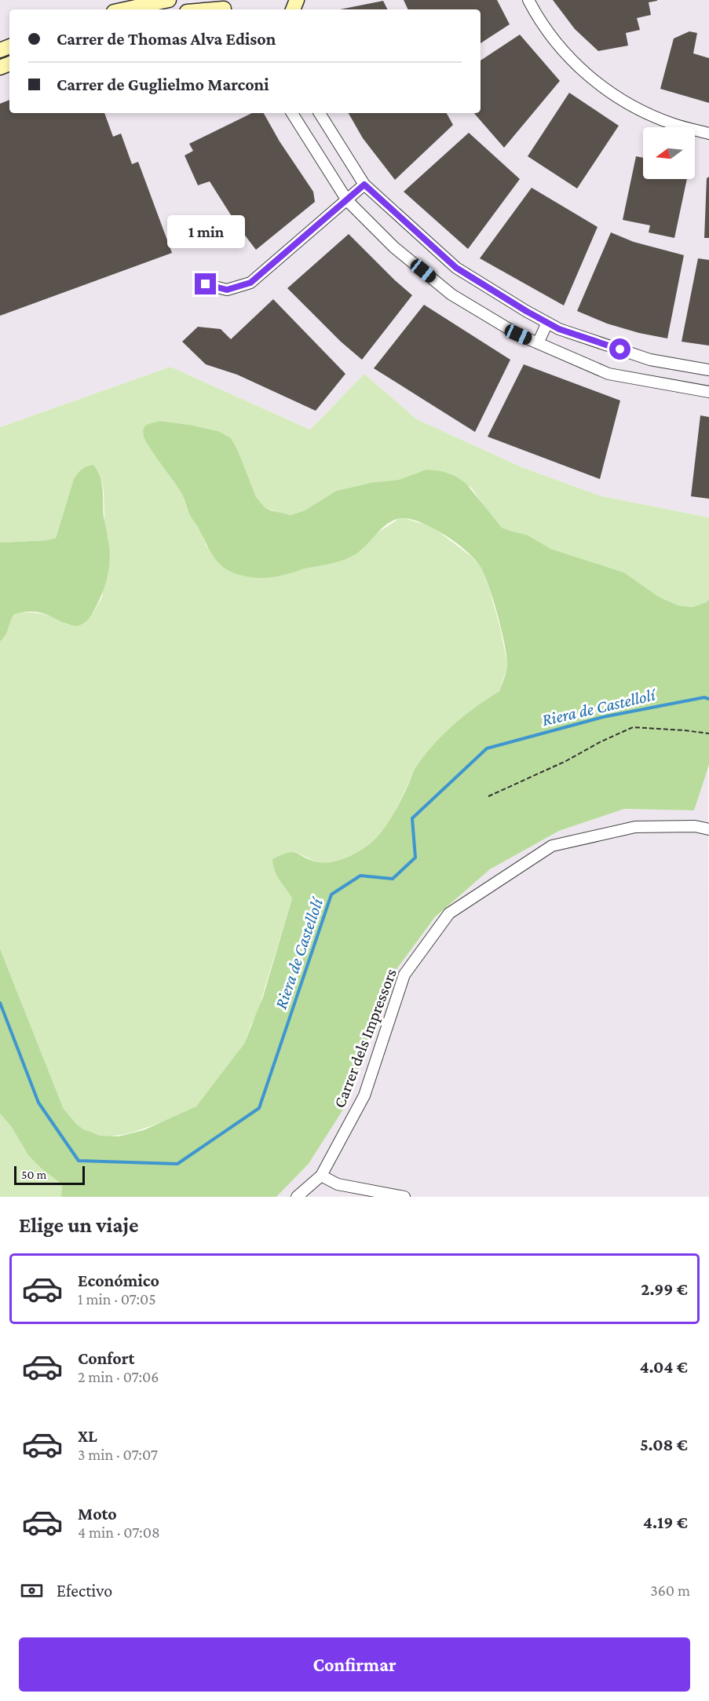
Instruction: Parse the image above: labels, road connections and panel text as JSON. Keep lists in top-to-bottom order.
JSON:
{
  "streets": {
    "street": ["Carrer dels Impressors"]
  },
  "water": ["Riera de Castellolí"],
  "scale_bar": "50 m",
  "north": "left",
  "page": {
    "banner": ["Carrer de Thomas Alva Edison", "Carrer de Guglielmo Marconi"],
    "bubble": "1 min",
    "scale": "50 m",
    "heading": "Elige un viaje",
    "list": [
      {
        "name": "Económico",
        "note": "1 min · 07:05",
        "value": "2.99 €"
      },
      {
        "name": "Confort",
        "note": "2 min · 07:06",
        "value": "4.04 €"
      },
      {
        "name": "XL",
        "note": "3 min · 07:07",
        "value": "5.08 €"
      },
      {
        "name": "Moto",
        "note": "4 min · 07:08",
        "value": "4.19 €"
      }
    ],
    "pay": ["Efectivo", "360 m"],
    "buttons": "Confirmar"
  }
}
